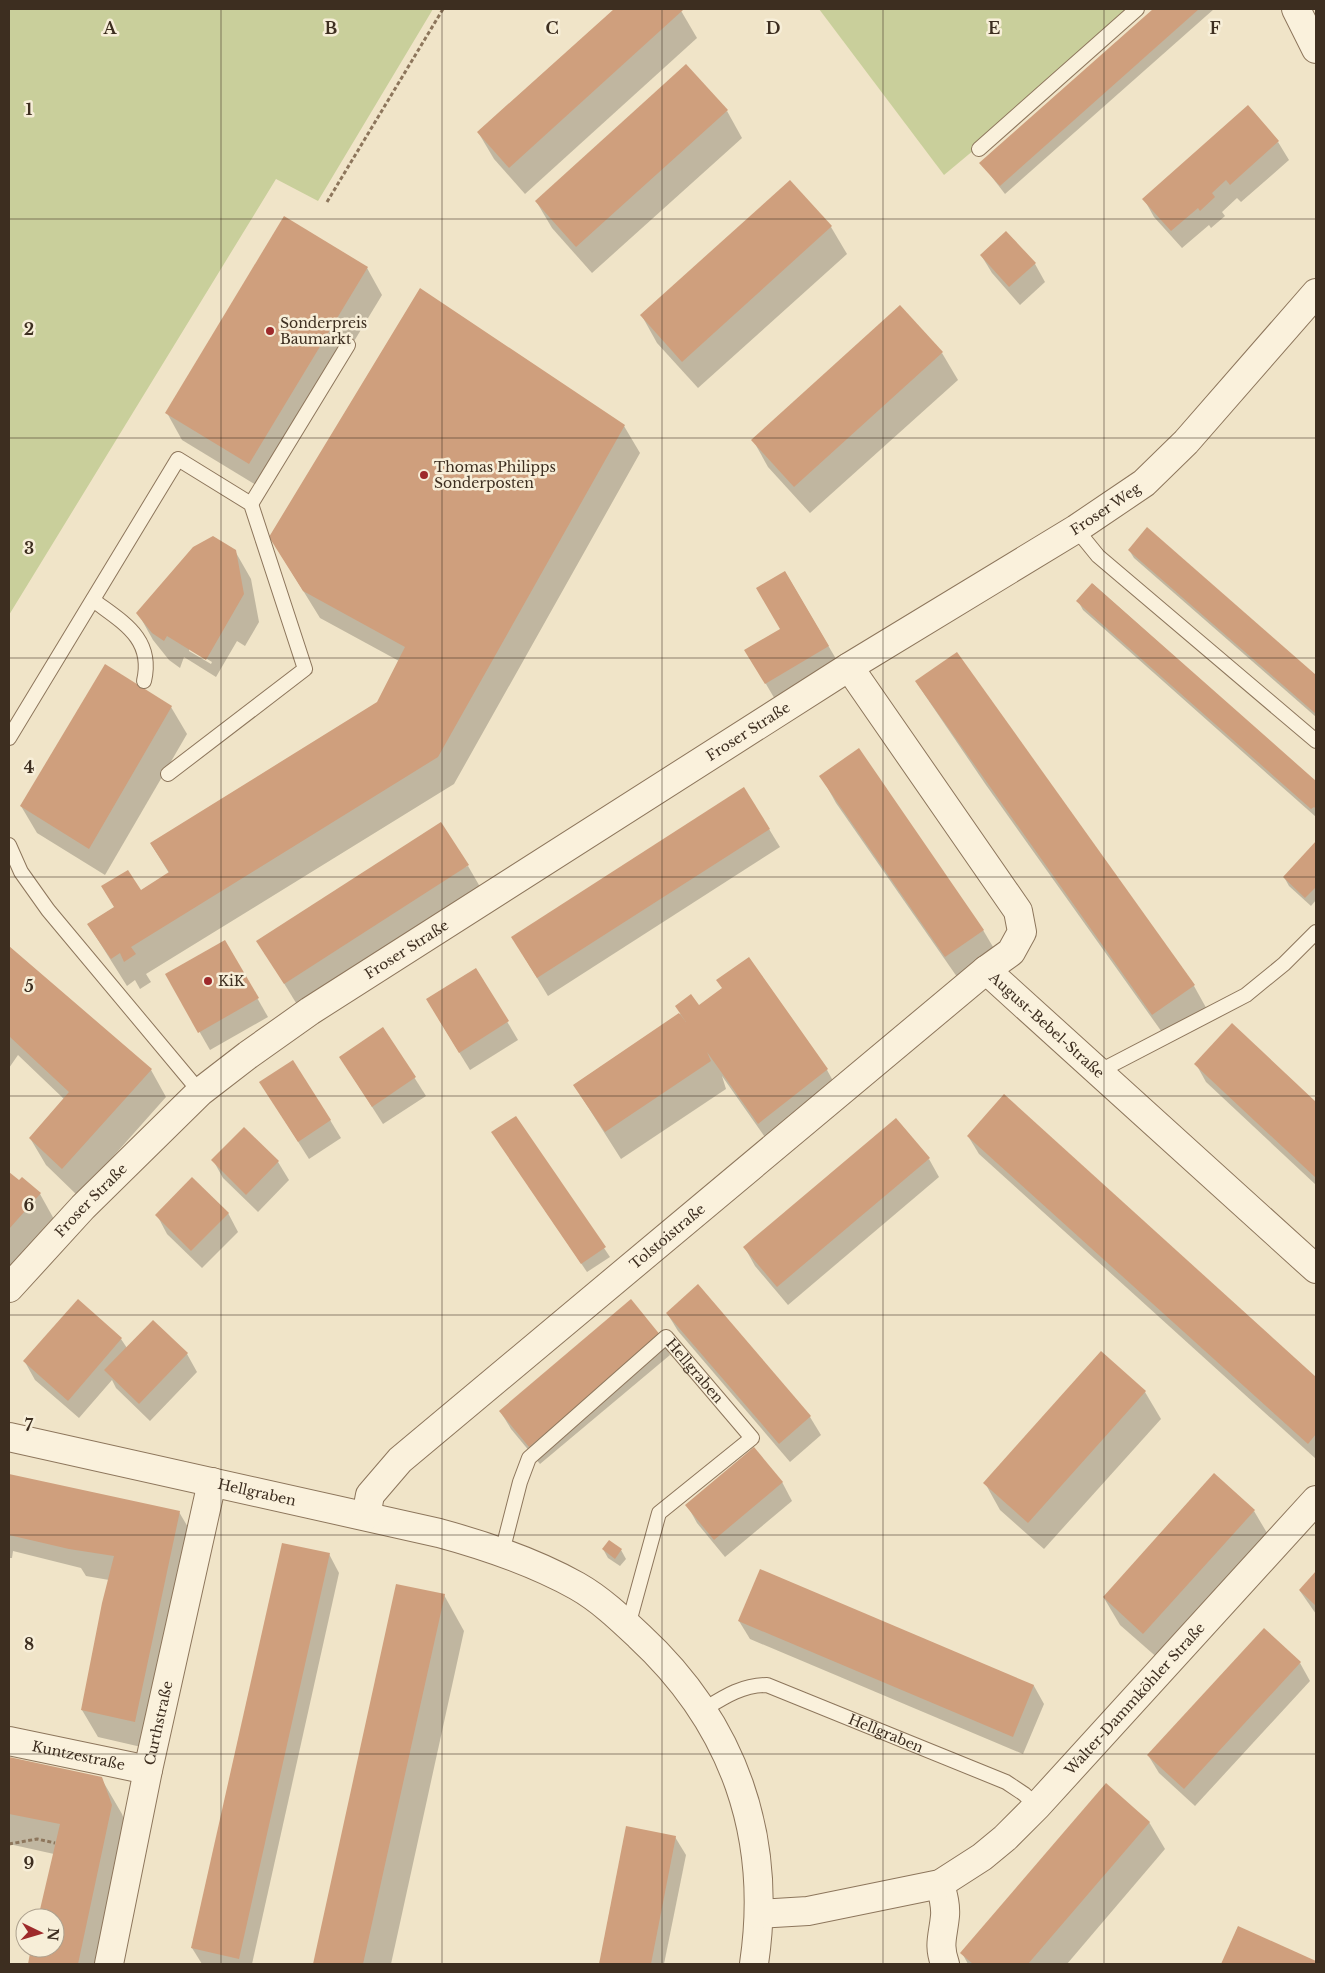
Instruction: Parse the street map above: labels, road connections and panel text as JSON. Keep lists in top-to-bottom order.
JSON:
{
  "streets": {
    "street": [
      "Froser Weg",
      "Froser Straße",
      "August-Bebel-Straße",
      "Tolstoistraße",
      "Hellgraben",
      "Walter-Dammköhler Straße",
      "Curthstraße",
      "Kuntzestraße"
    ]
  },
  "crossings": [
    ["Froser Weg", "Froser Straße"],
    ["Froser Weg", "August-Bebel-Straße"],
    ["Froser Straße", "August-Bebel-Straße"],
    ["August-Bebel-Straße", "Tolstoistraße"],
    ["Tolstoistraße", "Hellgraben"],
    ["Hellgraben", "Walter-Dammköhler Straße"],
    ["Hellgraben", "Curthstraße"],
    ["Curthstraße", "Kuntzestraße"]
  ],
  "places": ["Sonderpreis Baumarkt", "Thomas Philipps Sonderposten", "KiK"],
  "north": "right",
  "grid": {
    "columns": [
      "A",
      "B",
      "C",
      "D",
      "E",
      "F"
    ],
    "rows": [
      "1",
      "2",
      "3",
      "4",
      "5",
      "6",
      "7",
      "8",
      "9"
    ]
  }
}
